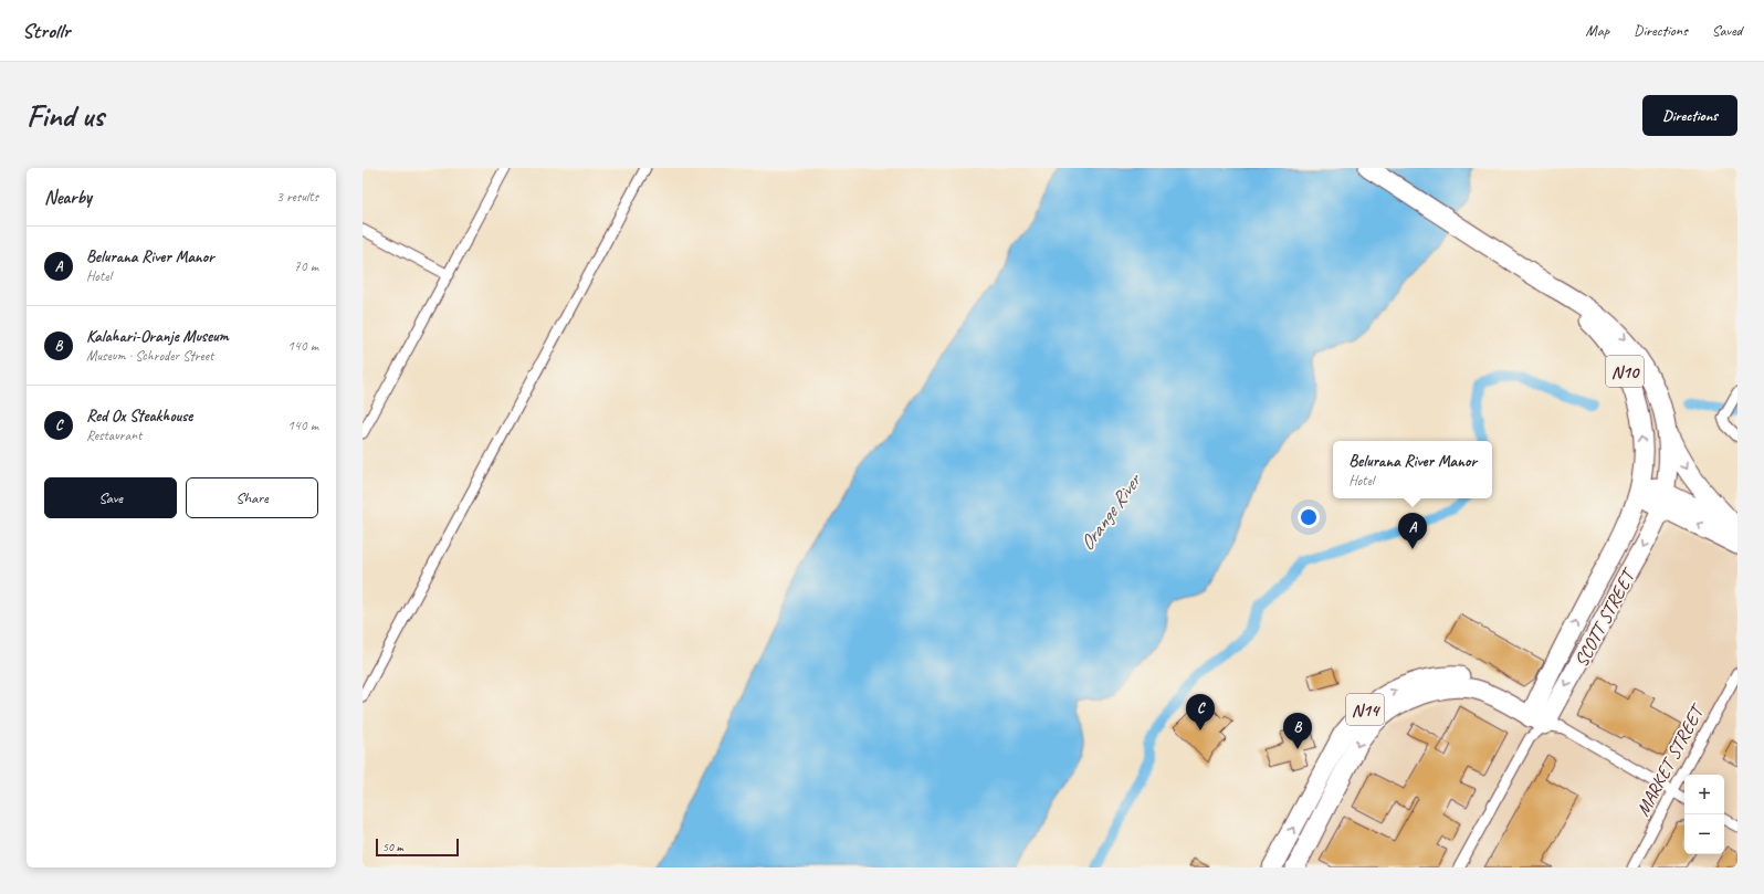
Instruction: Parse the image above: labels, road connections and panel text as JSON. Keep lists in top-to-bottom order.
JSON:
{
  "streets": {
    "highway": ["N10", "SCOTT STREET", "N14"],
    "street": ["MARKET STREET"]
  },
  "crossings": [
    ["N10", "SCOTT STREET"],
    ["SCOTT STREET", "N14"]
  ],
  "water": ["Orange River"],
  "scale_bar": "50 m",
  "page": {
    "header": "Strollr",
    "nav": ["Map", "Directions", "Saved"],
    "buttons": [
      "Directions",
      ["Save", "Share"]
    ],
    "title": "Find us",
    "heading": ["Nearby", "3 results"],
    "list": [
      {
        "mark": "A",
        "name": "Belurana River Manor",
        "note": "Hotel",
        "value": "70 m"
      },
      {
        "mark": "B",
        "name": "Kalahari-Oranje Museum",
        "note": "Museum · Schroder Street",
        "value": "140 m"
      },
      {
        "mark": "C",
        "name": "Red Ox Steakhouse",
        "note": "Restaurant",
        "value": "140 m"
      }
    ],
    "popup": ["Belurana River Manor", "Hotel"],
    "pins": ["A", "C", "B"],
    "map_buttons": ["+", "−"],
    "scale": "50 m"
  }
}
